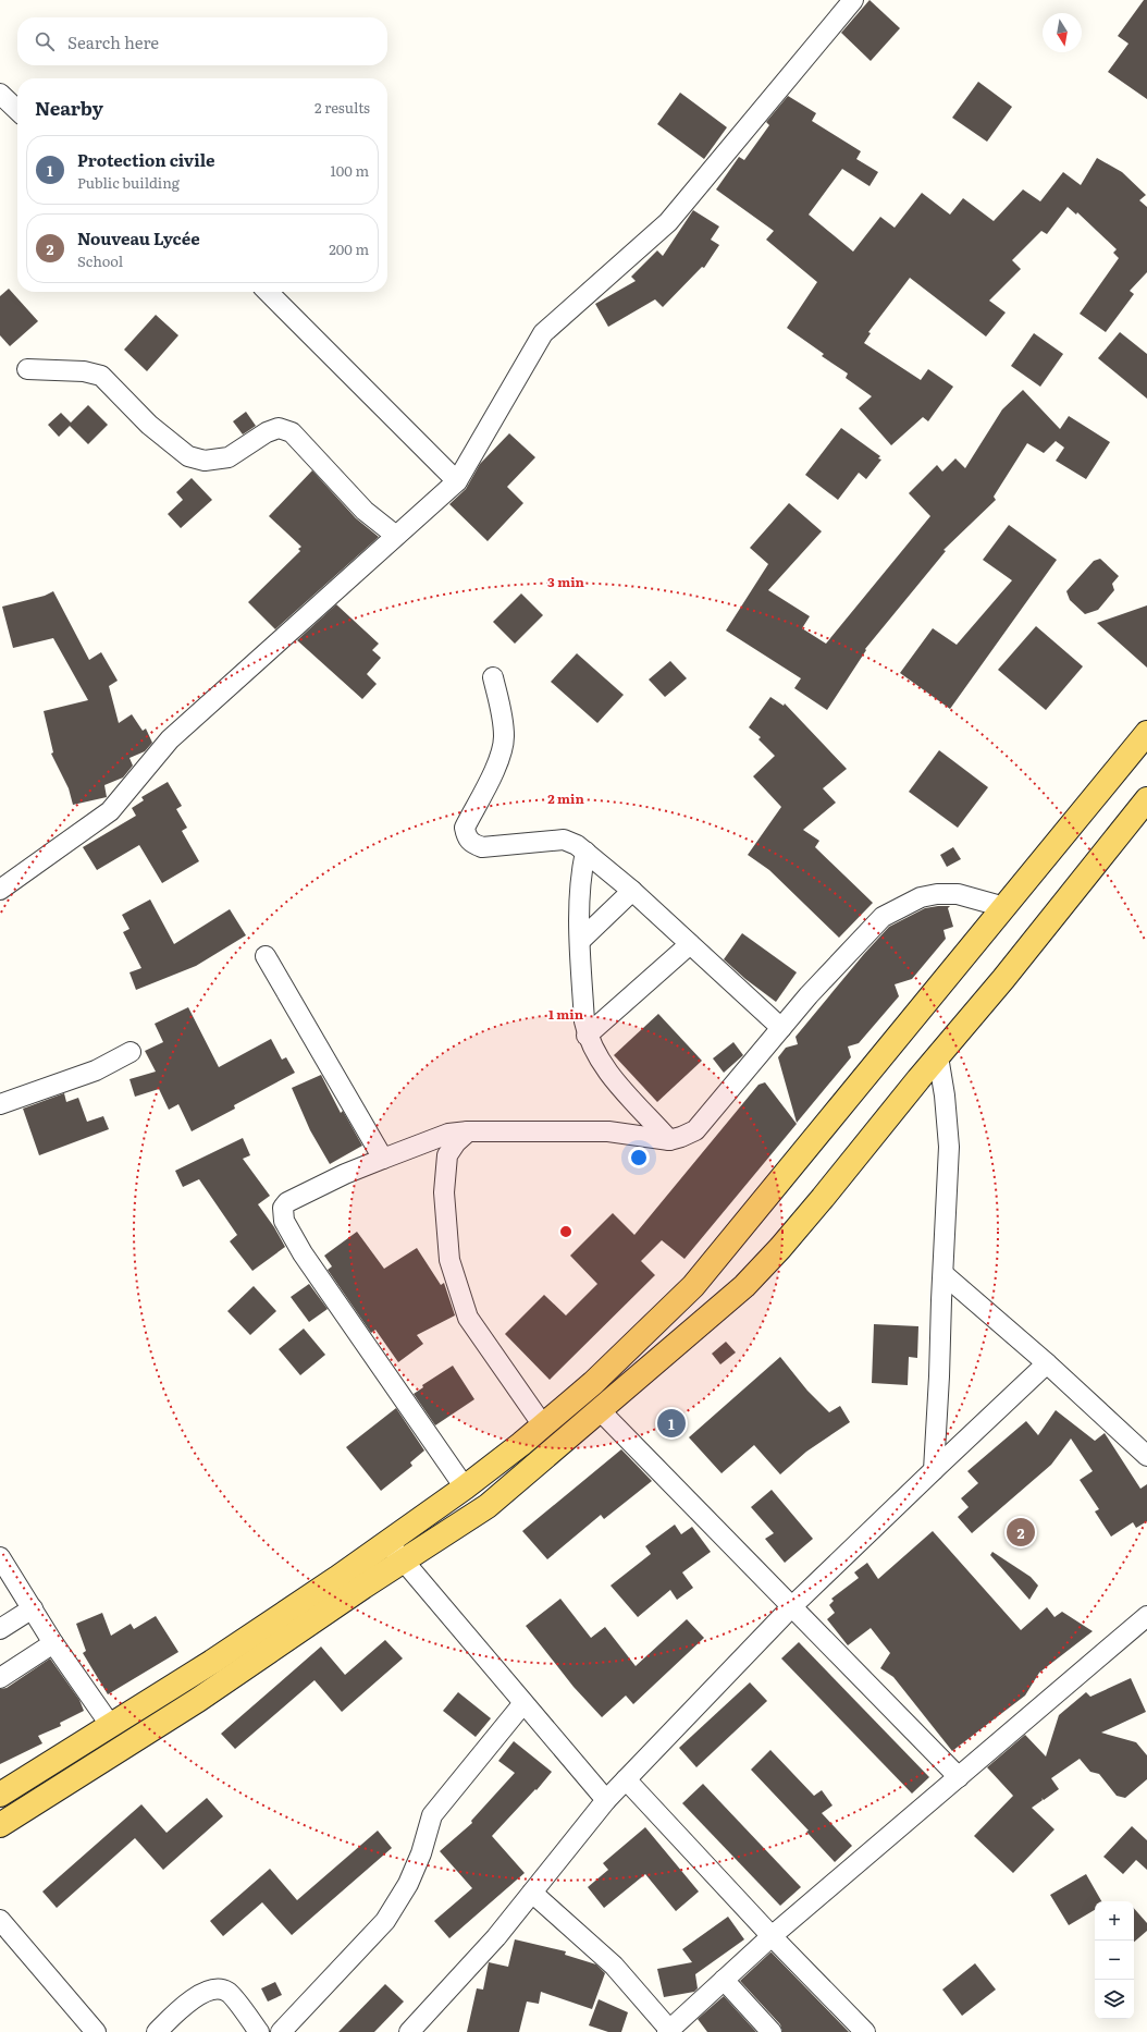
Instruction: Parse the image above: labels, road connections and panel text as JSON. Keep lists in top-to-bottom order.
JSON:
{
  "north": "bottom",
  "page": {
    "search": "Search here",
    "heading": ["Nearby", "2 results"],
    "list": [
      {
        "mark": "1",
        "name": "Protection civile",
        "note": "Public building",
        "value": "100 m"
      },
      {
        "mark": "2",
        "name": "Nouveau Lycée",
        "note": "School",
        "value": "200 m"
      }
    ],
    "pins": ["1", "2"],
    "map_buttons": ["+", "−"]
  },
  "rings": ["3 min", "2 min", "1 min"]
}
